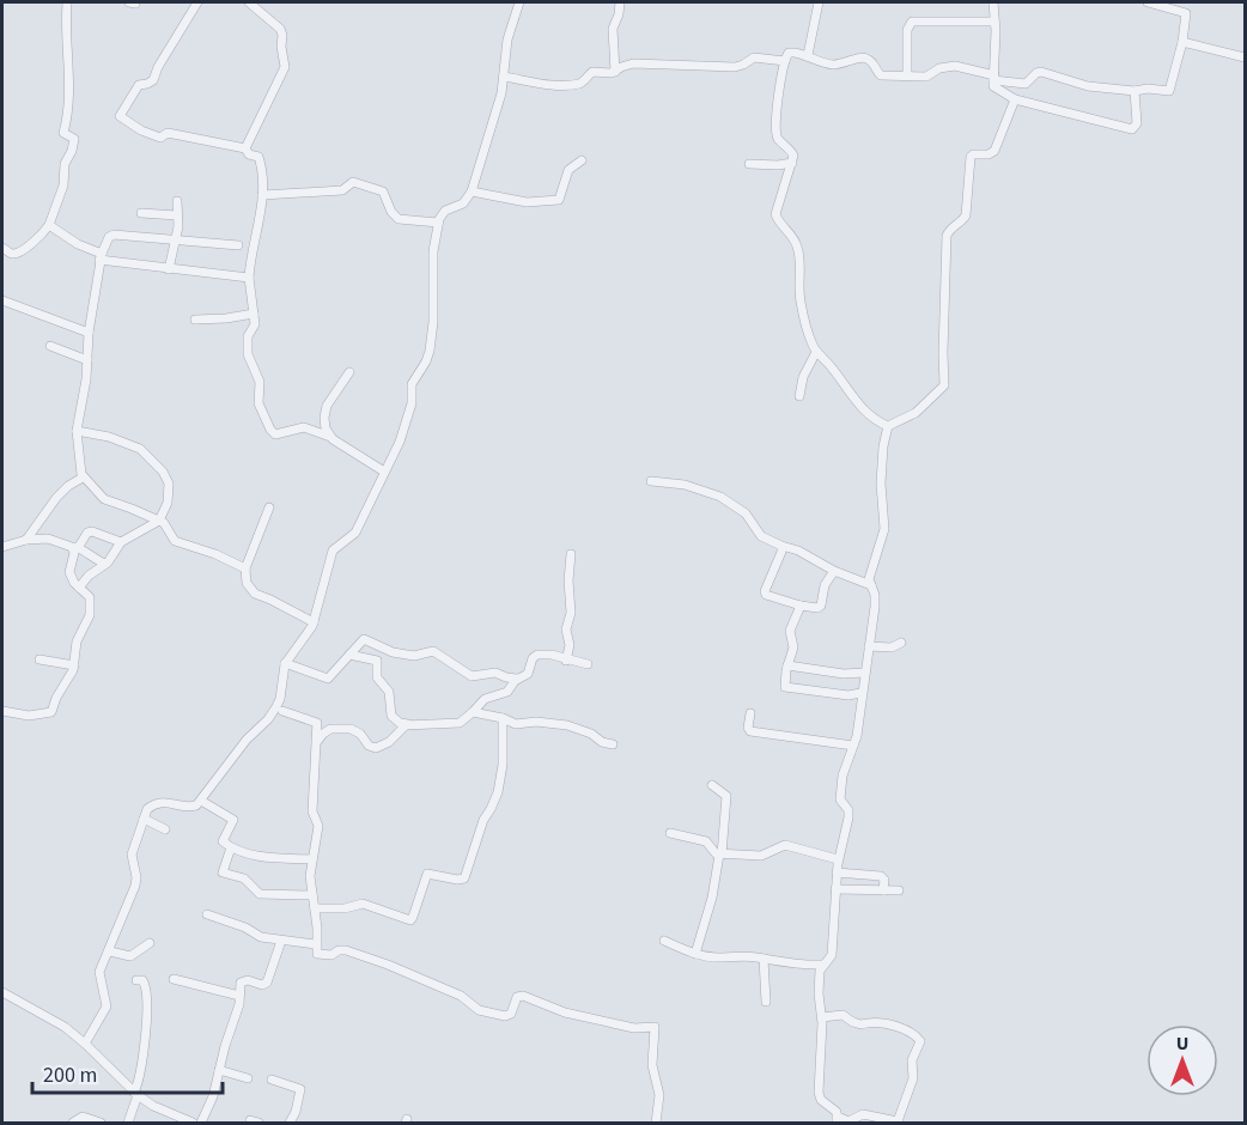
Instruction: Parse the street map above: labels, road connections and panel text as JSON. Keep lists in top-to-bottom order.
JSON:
{
  "scale_bar": "200 m",
  "north": "top"
}
